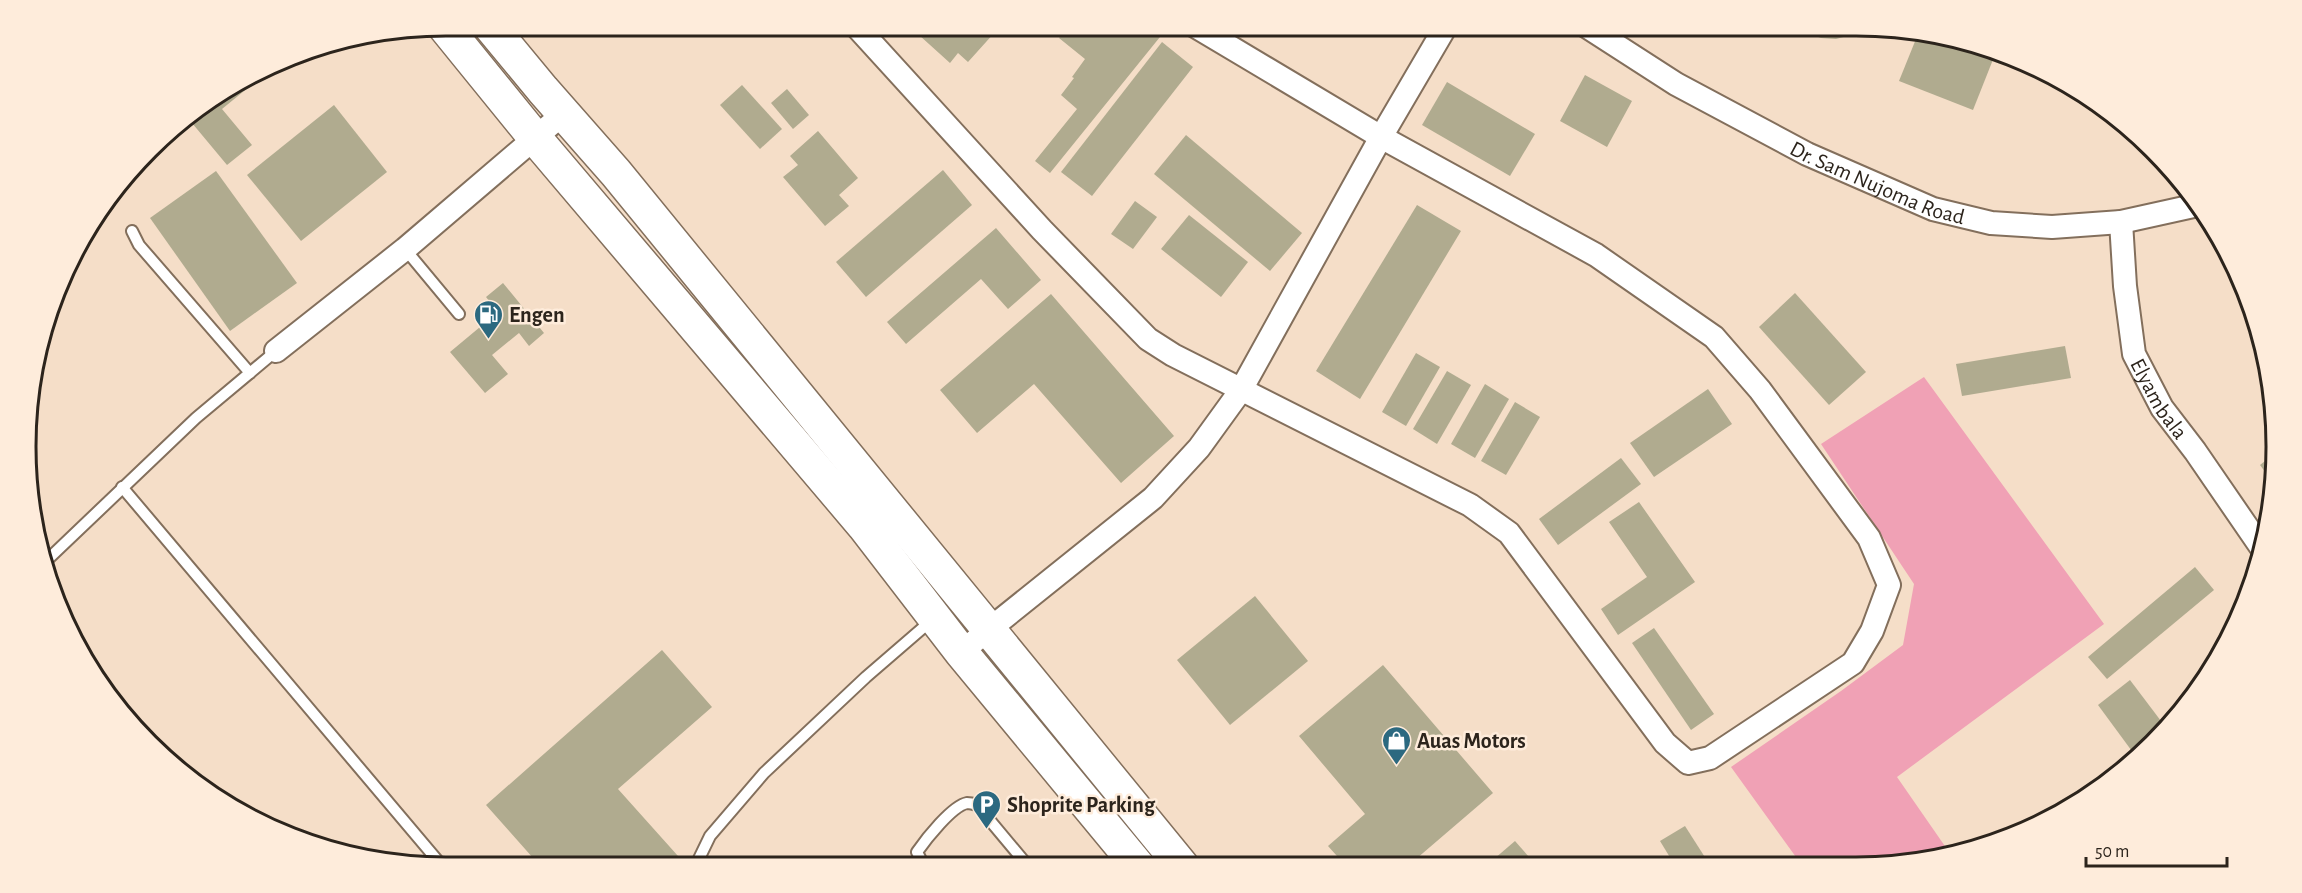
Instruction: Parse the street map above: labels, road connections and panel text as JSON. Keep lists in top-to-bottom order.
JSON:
{
  "streets": {
    "street": ["Dr. Sam Nujoma Road", "Elyambala"]
  },
  "crossings": [
    ["Dr. Sam Nujoma Road", "Elyambala"]
  ],
  "places": {
    "fuel station": ["Engen"],
    "shop": ["Auas Motors"],
    "parking": ["Shoprite Parking"]
  },
  "scale_bar": "50 m"
}
